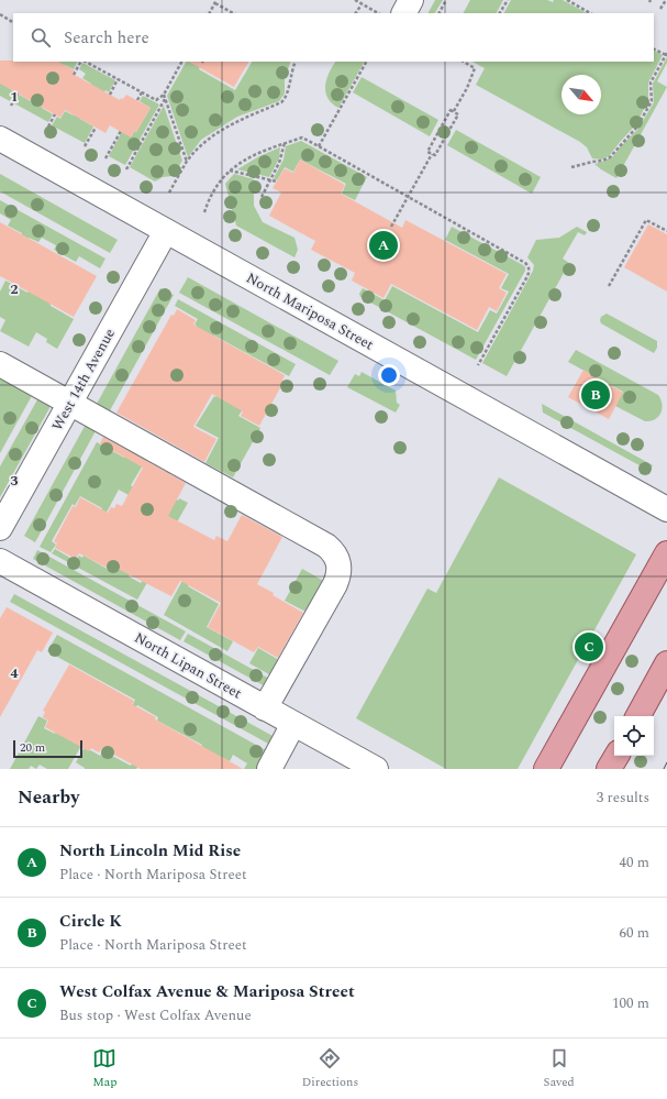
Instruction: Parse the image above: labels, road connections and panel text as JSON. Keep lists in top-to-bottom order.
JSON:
{
  "streets": {
    "street": ["North Mariposa Street", "West 14th Avenue", "North Lipan Street"]
  },
  "crossings": [
    ["North Mariposa Street", "West 14th Avenue"]
  ],
  "scale_bar": "20 m",
  "north": "bottom right",
  "page": {
    "search": "Search here",
    "pins": ["A", "B", "C"],
    "scale": "20 m",
    "heading": ["Nearby", "3 results"],
    "list": [
      {
        "mark": "A",
        "name": "North Lincoln Mid Rise",
        "note": "Place · North Mariposa Street",
        "value": "40 m"
      },
      {
        "mark": "B",
        "name": "Circle K",
        "note": "Place · North Mariposa Street",
        "value": "60 m"
      },
      {
        "mark": "C",
        "name": "West Colfax Avenue & Mariposa Street",
        "note": "Bus stop · West Colfax Avenue",
        "value": "100 m"
      }
    ],
    "nav": ["Map", "Directions", "Saved"]
  },
  "grid": {
    "rows": [
      "1",
      "2",
      "3",
      "4"
    ]
  }
}
